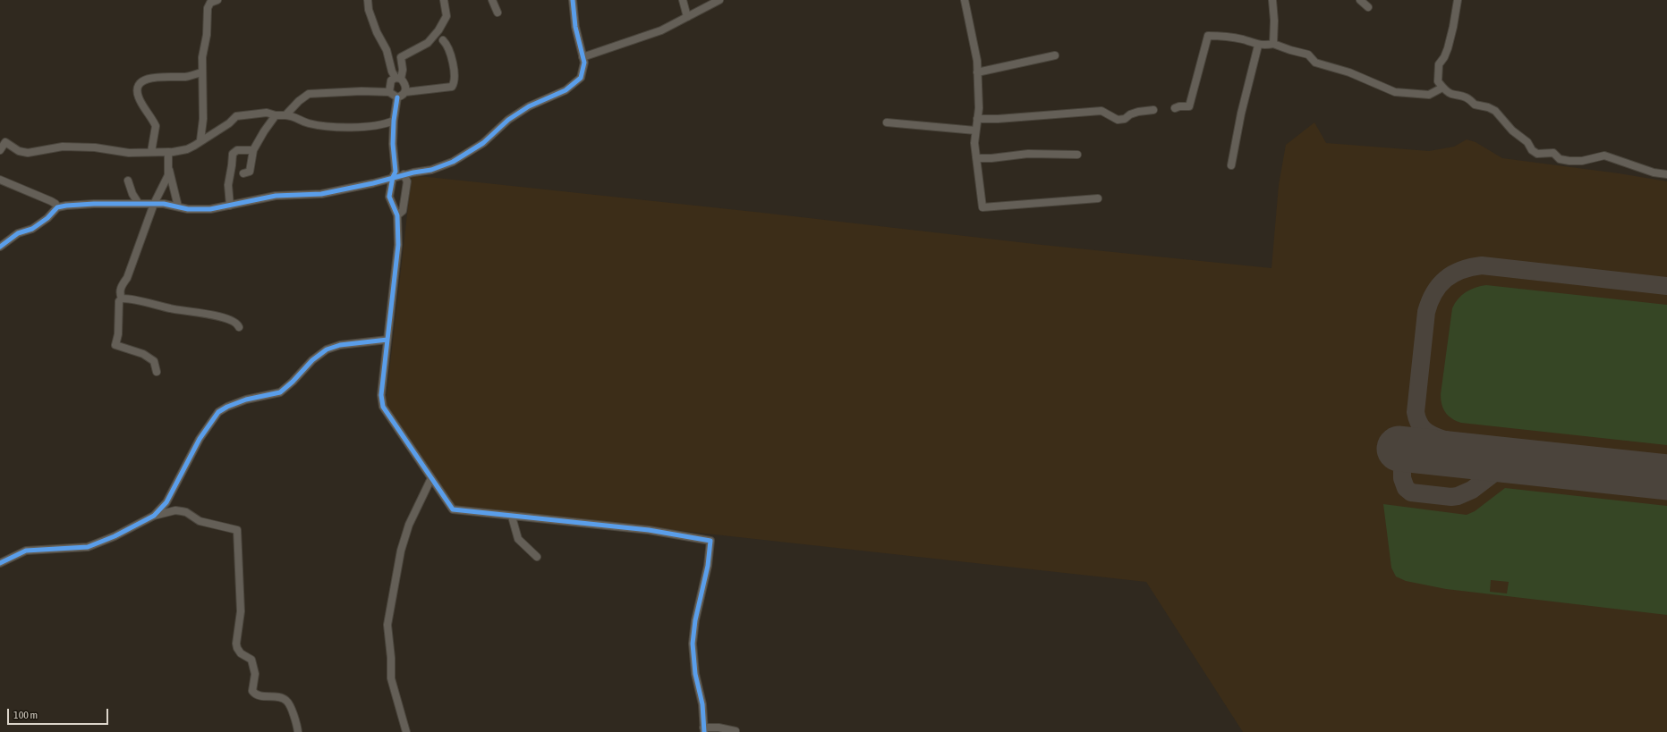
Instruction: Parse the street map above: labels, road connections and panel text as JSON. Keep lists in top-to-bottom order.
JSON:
{
  "scale_bar": "100 m"
}
